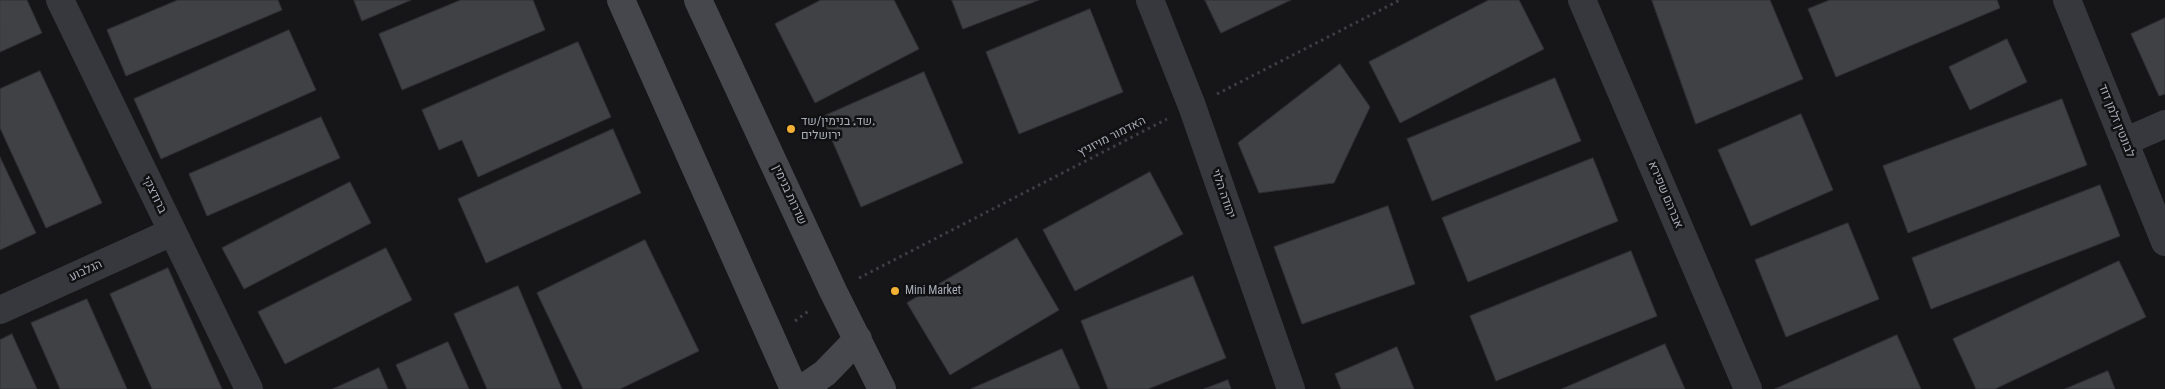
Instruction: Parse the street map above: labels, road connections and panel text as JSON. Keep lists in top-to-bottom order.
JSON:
{
  "streets": {
    "main road": ["שדרות בנימין"],
    "street": [
      "לבונטין זלמן דוד",
      "יהודה הלוי",
      "ברודצקי",
      "אברהם שפירא",
      "הגלבוע"
    ],
    "path": ["האדמור מויזניץ"]
  },
  "crossings": [
    ["האדמור מויזניץ", "יהודה הלוי"],
    ["האדמור מויזניץ", "שדרות בנימין"],
    ["ברודצקי", "הגלבוע"]
  ],
  "places": ["שד. בנימין/שד. ירושלים", "Mini Market"]
}
